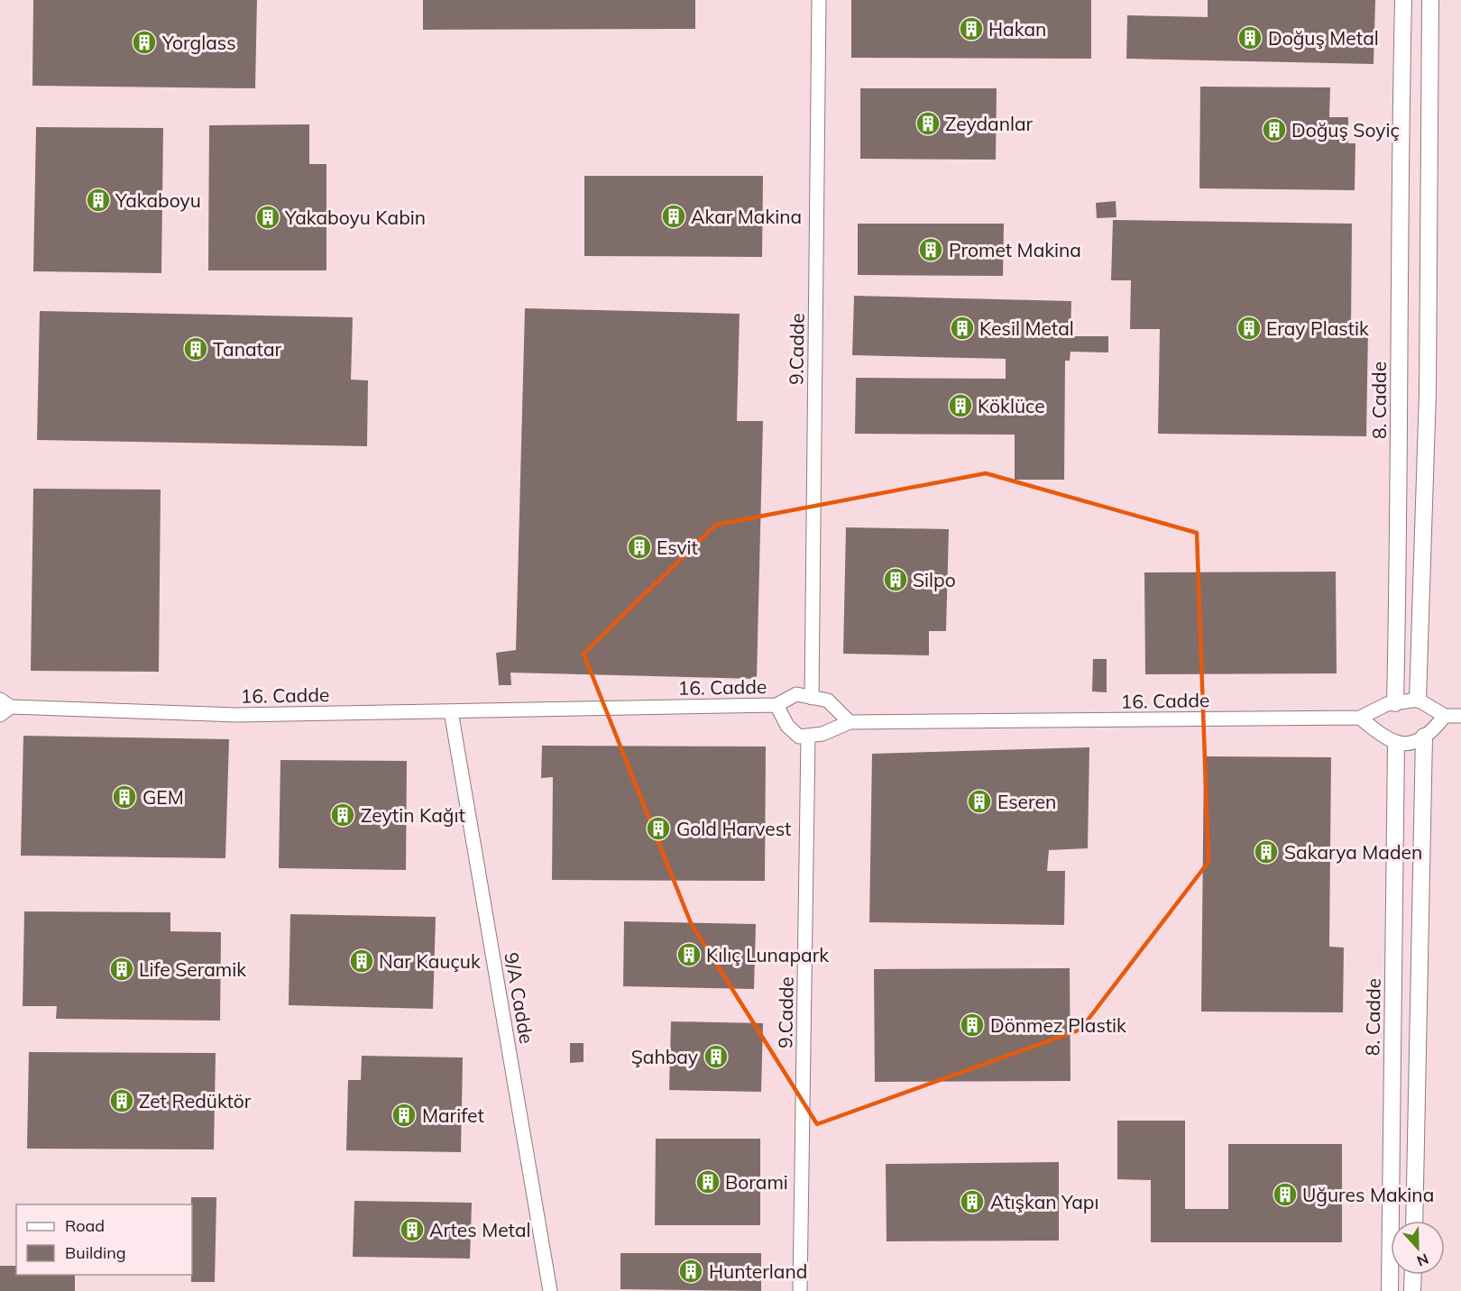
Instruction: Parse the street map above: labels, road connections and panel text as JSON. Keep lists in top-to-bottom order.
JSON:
{
  "streets": {
    "street": [
      "9.Cadde",
      "8. Cadde",
      "16. Cadde",
      "9/A Cadde"
    ]
  },
  "crossings": [
    ["9.Cadde", "16. Cadde"],
    ["8. Cadde", "16. Cadde"],
    ["16. Cadde", "9/A Cadde"]
  ],
  "places": {
    "building": [
      "Hakan",
      "Doğuş Metal",
      "Yorglass",
      "Zeydanlar",
      "Doğuş Soyiç",
      "Yakaboyu",
      "Akar Makina",
      "Yakaboyu Kabin",
      "Promet Makina",
      "Kesil Metal",
      "Eray Plastik",
      "Tanatar",
      "Köklüce",
      "Esvit",
      "Silpo",
      "GEM",
      "Eseren",
      "Zeytin Kağıt",
      "Gold Harvest",
      "Sakarya Maden",
      "Kılıç Lunapark",
      "Nar Kauçuk",
      "Life Seramik",
      "Dönmez Plastik",
      "Şahbay",
      "Zet Redüktör",
      "Marifet",
      "Borami",
      "Uğures Makina",
      "Atışkan Yapı",
      "Artes Metal",
      "Hunterland"
    ]
  },
  "legend": ["Road", "Building"],
  "north": "bottom"
}
